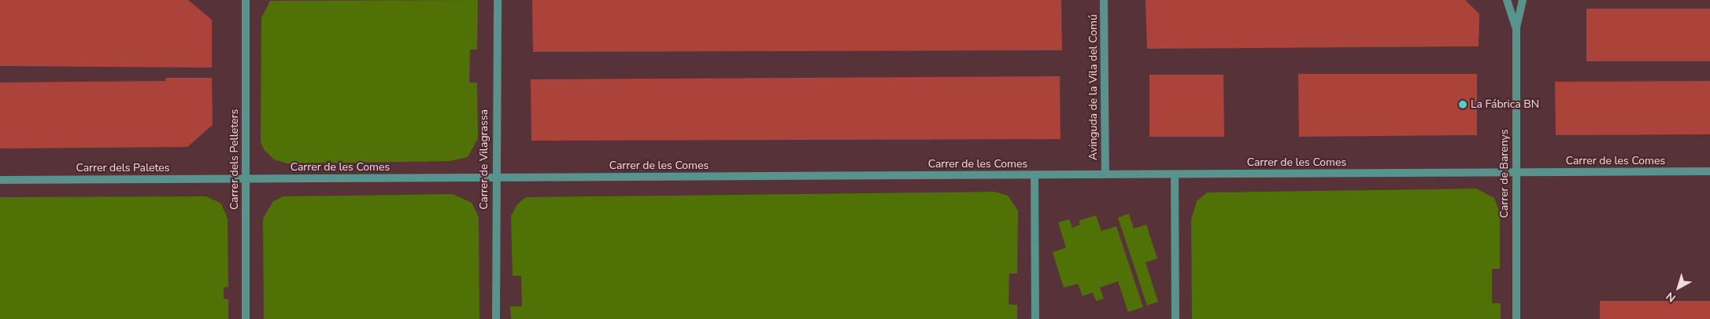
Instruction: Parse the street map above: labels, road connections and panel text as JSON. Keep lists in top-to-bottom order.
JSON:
{
  "streets": {
    "street": [
      "Avinguda de la Vila del Comú",
      "Carrer dels Pelleters",
      "Carrer de Vilagrassa",
      "Carrer de les Comes",
      "Carrer dels Paletes",
      "Carrer de Barenys"
    ]
  },
  "crossings": [
    ["Avinguda de la Vila del Comú", "Carrer de les Comes"],
    ["Carrer dels Pelleters", "Carrer de les Comes"],
    ["Carrer dels Pelleters", "Carrer dels Paletes"],
    ["Carrer de Vilagrassa", "Carrer de les Comes"],
    ["Carrer de les Comes", "Carrer dels Paletes"],
    ["Carrer de les Comes", "Carrer de Barenys"]
  ],
  "places": ["La Fábrica BN"],
  "north": "bottom left"
}
